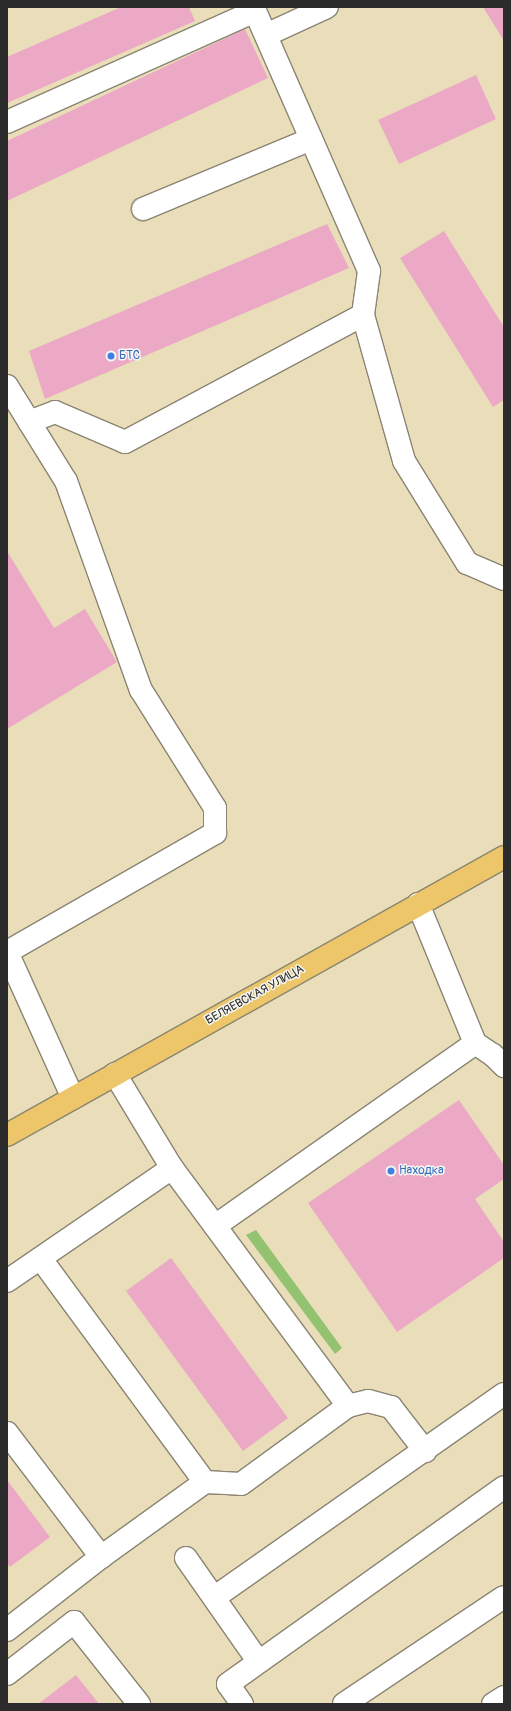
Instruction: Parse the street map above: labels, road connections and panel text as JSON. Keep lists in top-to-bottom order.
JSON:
{
  "streets": {
    "main road": ["БЕЛЯЕВСКАЯ УЛИЦА"]
  },
  "places": ["БТС", "Находка"]
}
